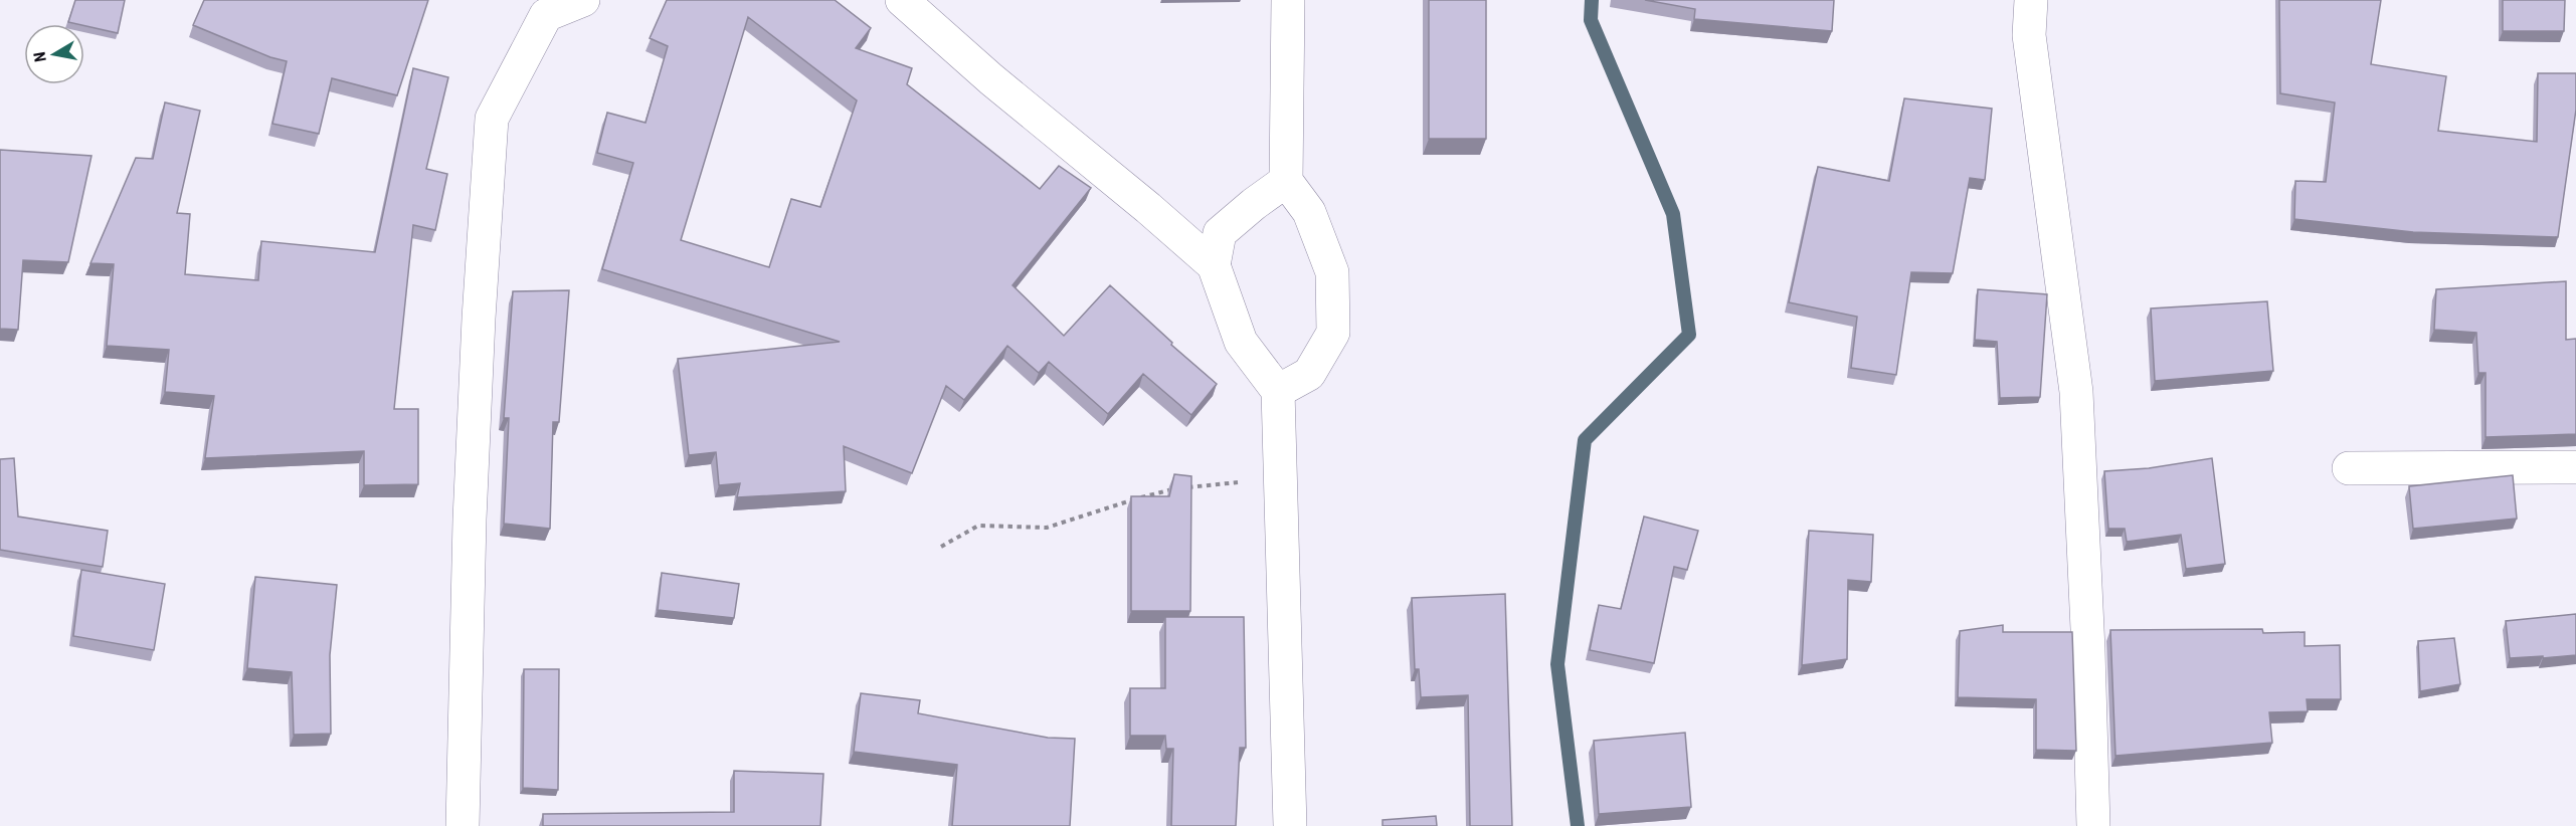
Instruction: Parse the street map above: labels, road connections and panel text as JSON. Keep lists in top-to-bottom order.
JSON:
{
  "north": "left"
}
